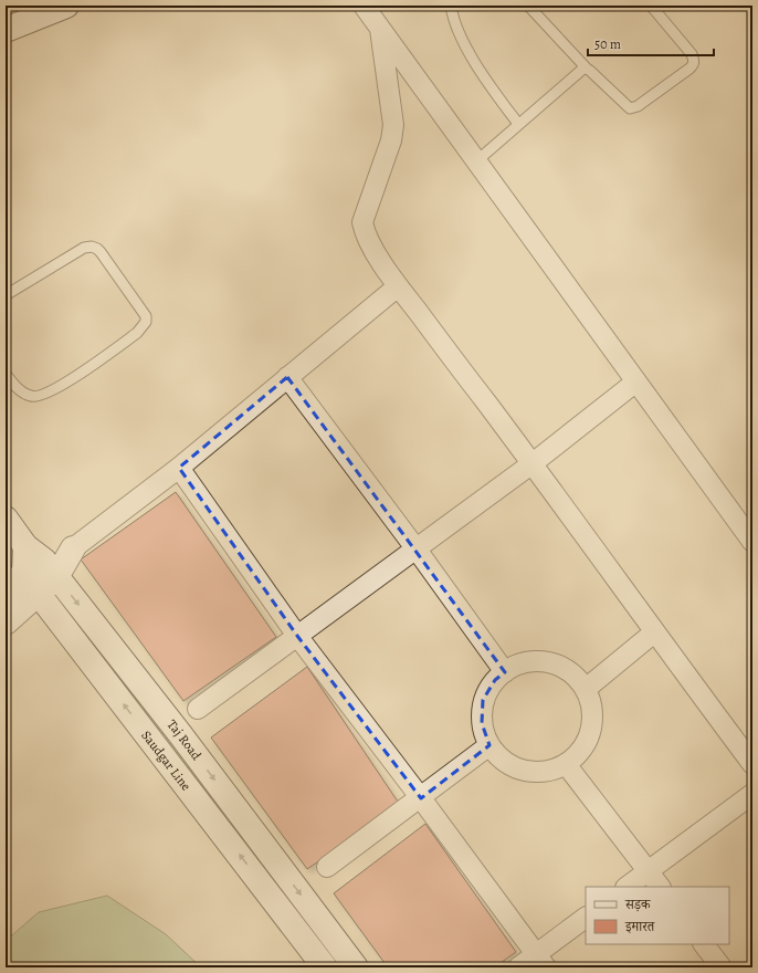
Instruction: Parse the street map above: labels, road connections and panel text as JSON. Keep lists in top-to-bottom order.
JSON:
{
  "streets": {
    "main road": ["Taj Road", "Saudgar Line"]
  },
  "crossings": [
    ["Taj Road", "Saudgar Line"]
  ],
  "one_way": ["Taj Road", "Saudgar Line"],
  "legend": ["सड़क", "इमारत"],
  "scale_bar": "50 m"
}
